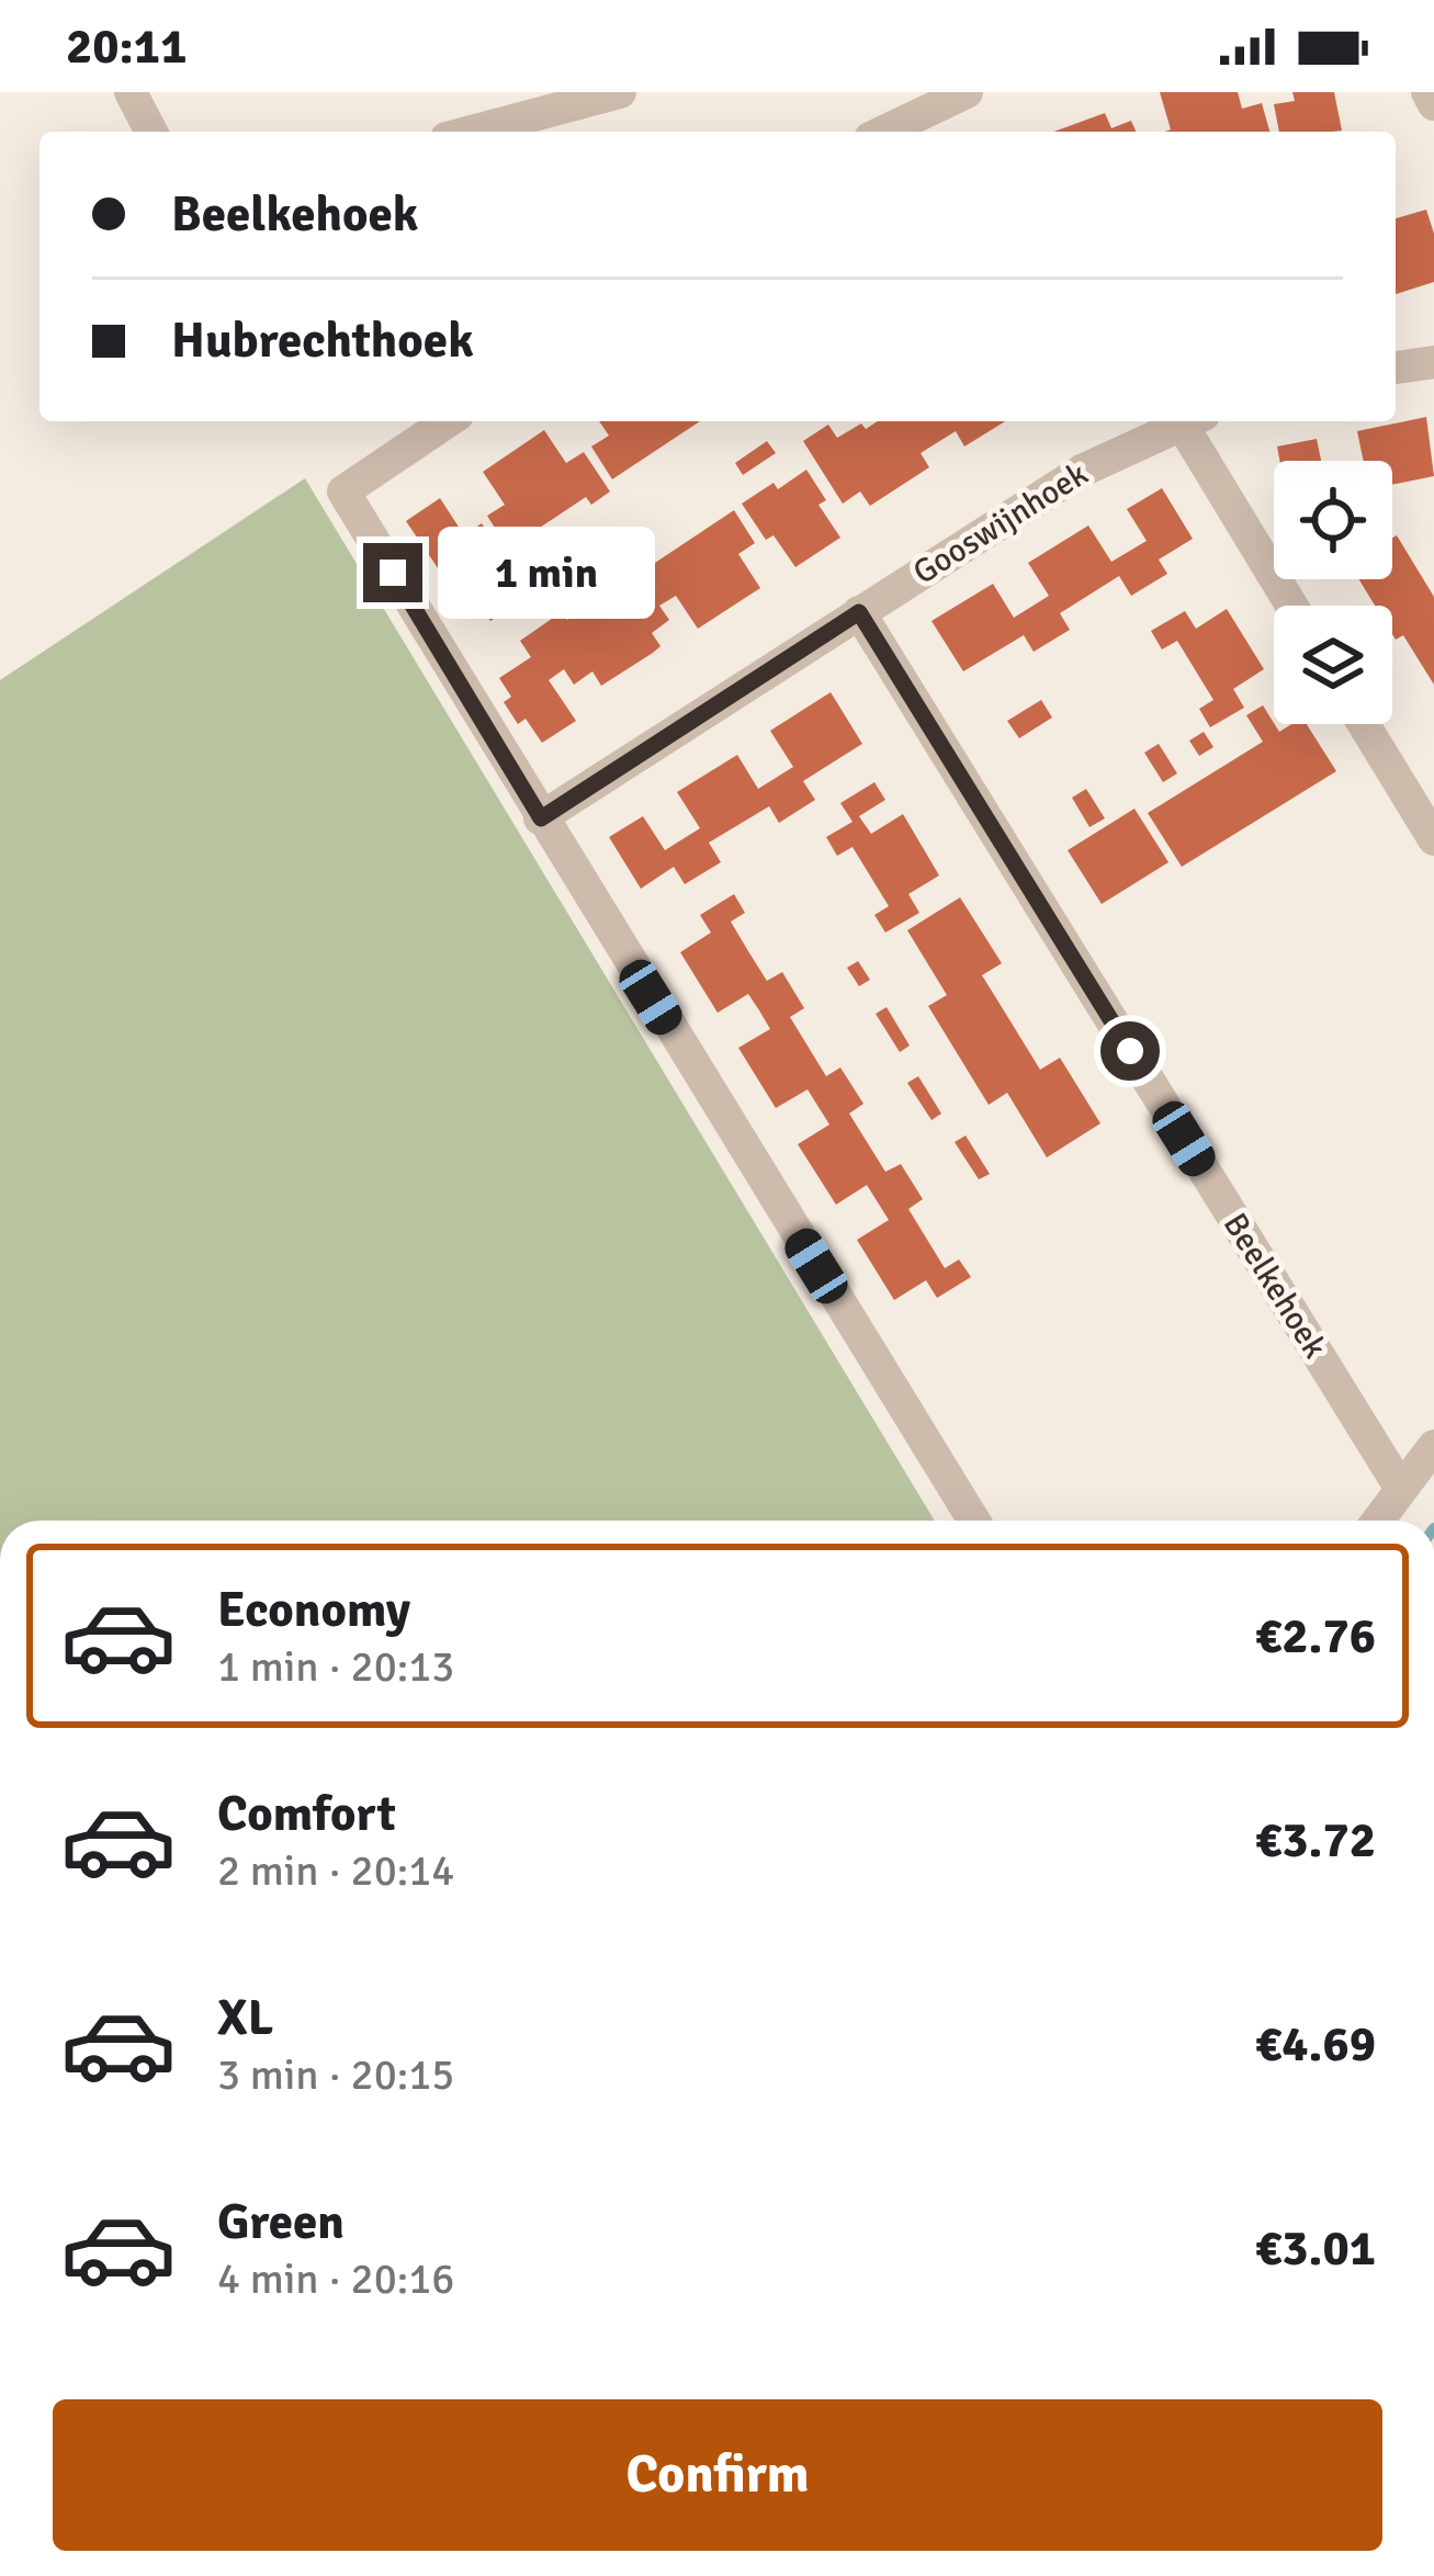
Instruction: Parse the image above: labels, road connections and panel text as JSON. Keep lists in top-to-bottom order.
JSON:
{
  "streets": {
    "street": ["Gooswijnhoek", "Beelkehoek"]
  },
  "crossings": [
    ["Gooswijnhoek", "Beelkehoek"]
  ],
  "page": {
    "status": "20:11",
    "banner": ["Beelkehoek", "Hubrechthoek"],
    "bubble": "1 min",
    "list": [
      {
        "name": "Economy",
        "note": "1 min · 20:13",
        "value": "€2.76"
      },
      {
        "name": "Comfort",
        "note": "2 min · 20:14",
        "value": "€3.72"
      },
      {
        "name": "XL",
        "note": "3 min · 20:15",
        "value": "€4.69"
      },
      {
        "name": "Green",
        "note": "4 min · 20:16",
        "value": "€3.01"
      }
    ],
    "buttons": "Confirm"
  }
}
